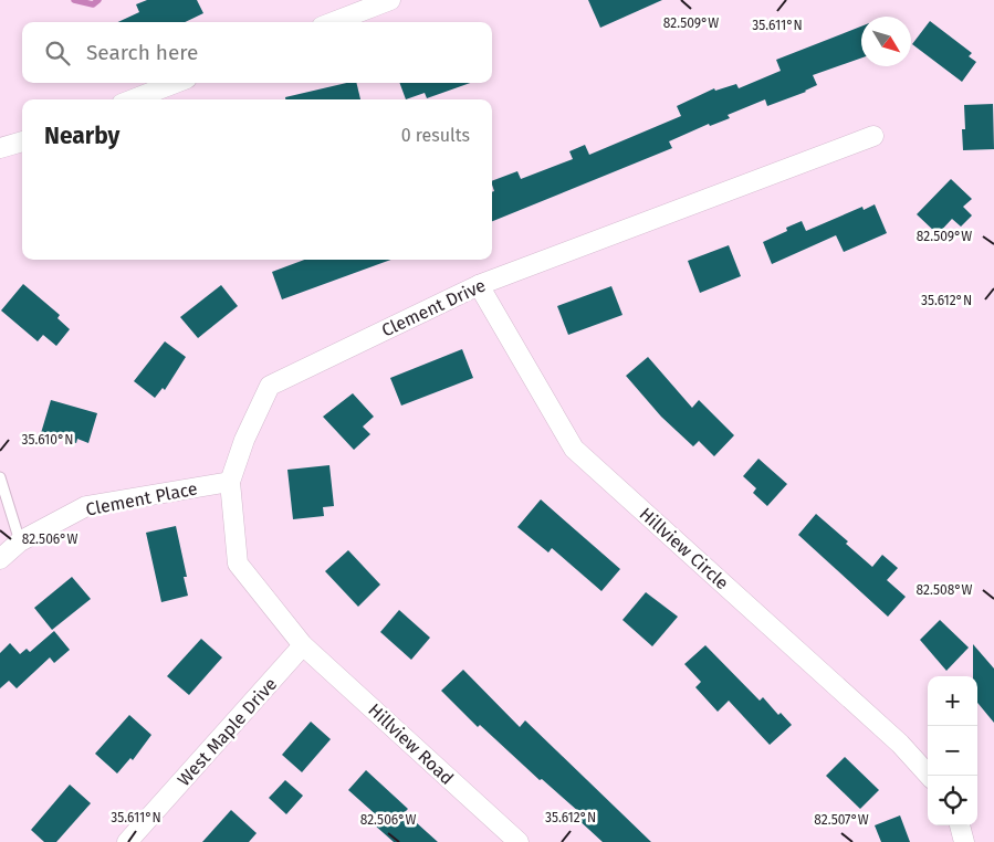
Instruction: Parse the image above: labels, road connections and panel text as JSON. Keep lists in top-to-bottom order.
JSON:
{
  "streets": {
    "street": [
      "Clement Drive",
      "Clement Place",
      "Hillview Circle",
      "West Maple Drive",
      "Hillview Road"
    ]
  },
  "crossings": [
    ["Clement Drive", "Clement Place"],
    ["Clement Drive", "Hillview Circle"],
    ["Clement Drive", "West Maple Drive"],
    ["Clement Drive", "Hillview Road"],
    ["West Maple Drive", "Hillview Road"]
  ],
  "north": "bottom right",
  "page": {
    "search": "Search here",
    "heading": ["Nearby", "0 results"],
    "map_buttons": ["+", "−"]
  },
  "coordinates": [
    "82.509°W",
    "35.611°N",
    "35.612°N",
    "35.610°N",
    "82.506°W",
    "82.508°W",
    "82.507°W"
  ]
}
